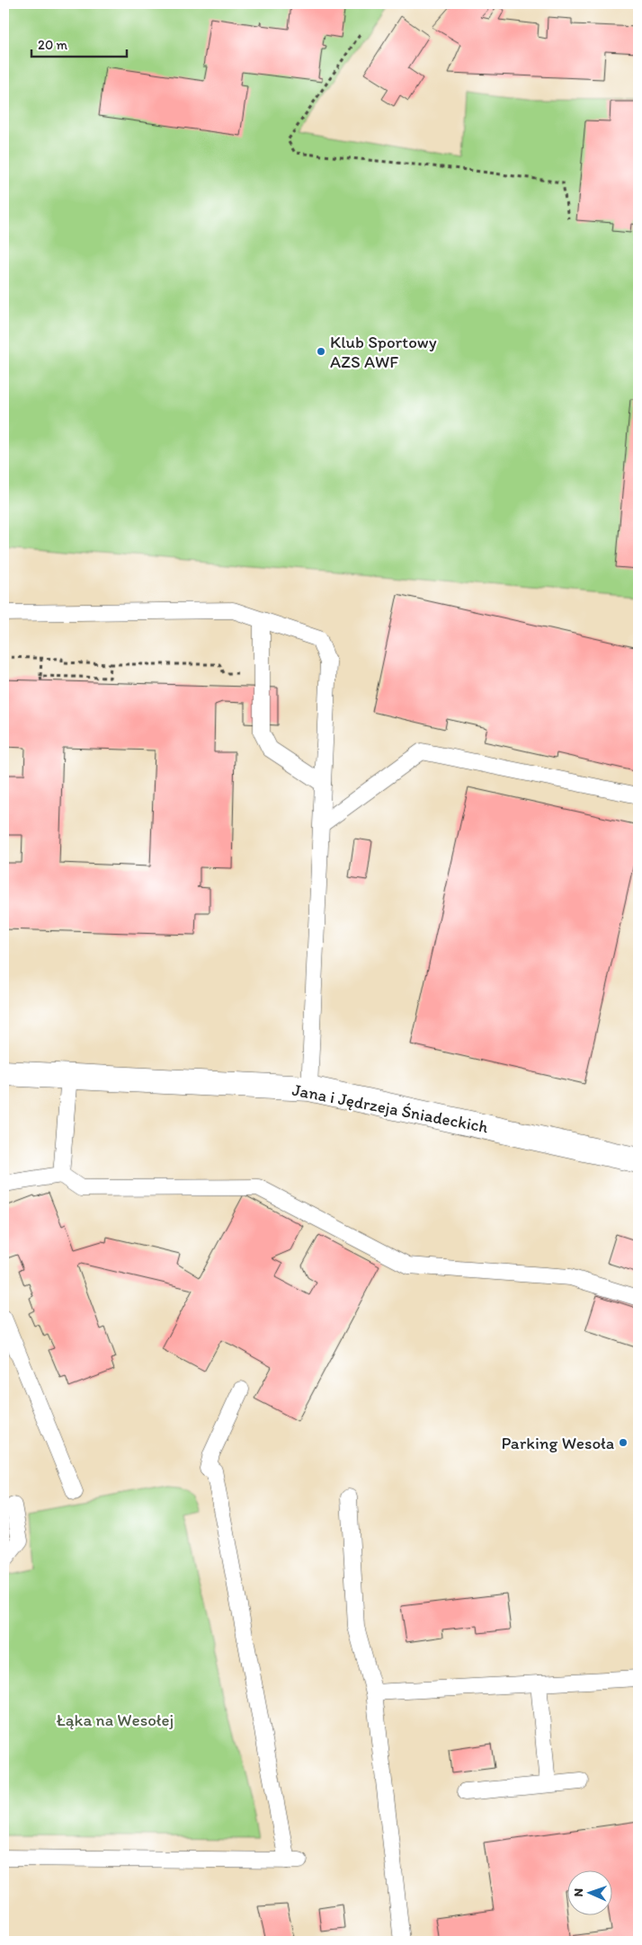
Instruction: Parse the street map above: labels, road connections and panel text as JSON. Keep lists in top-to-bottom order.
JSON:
{
  "streets": {
    "street": ["Jana i Jędrzeja Śniadeckich"]
  },
  "parks": ["Łąka na Wesołej"],
  "places": ["Klub Sportowy AZS AWF", "Parking Wesoła"],
  "scale_bar": "20 m",
  "north": "left"
}
